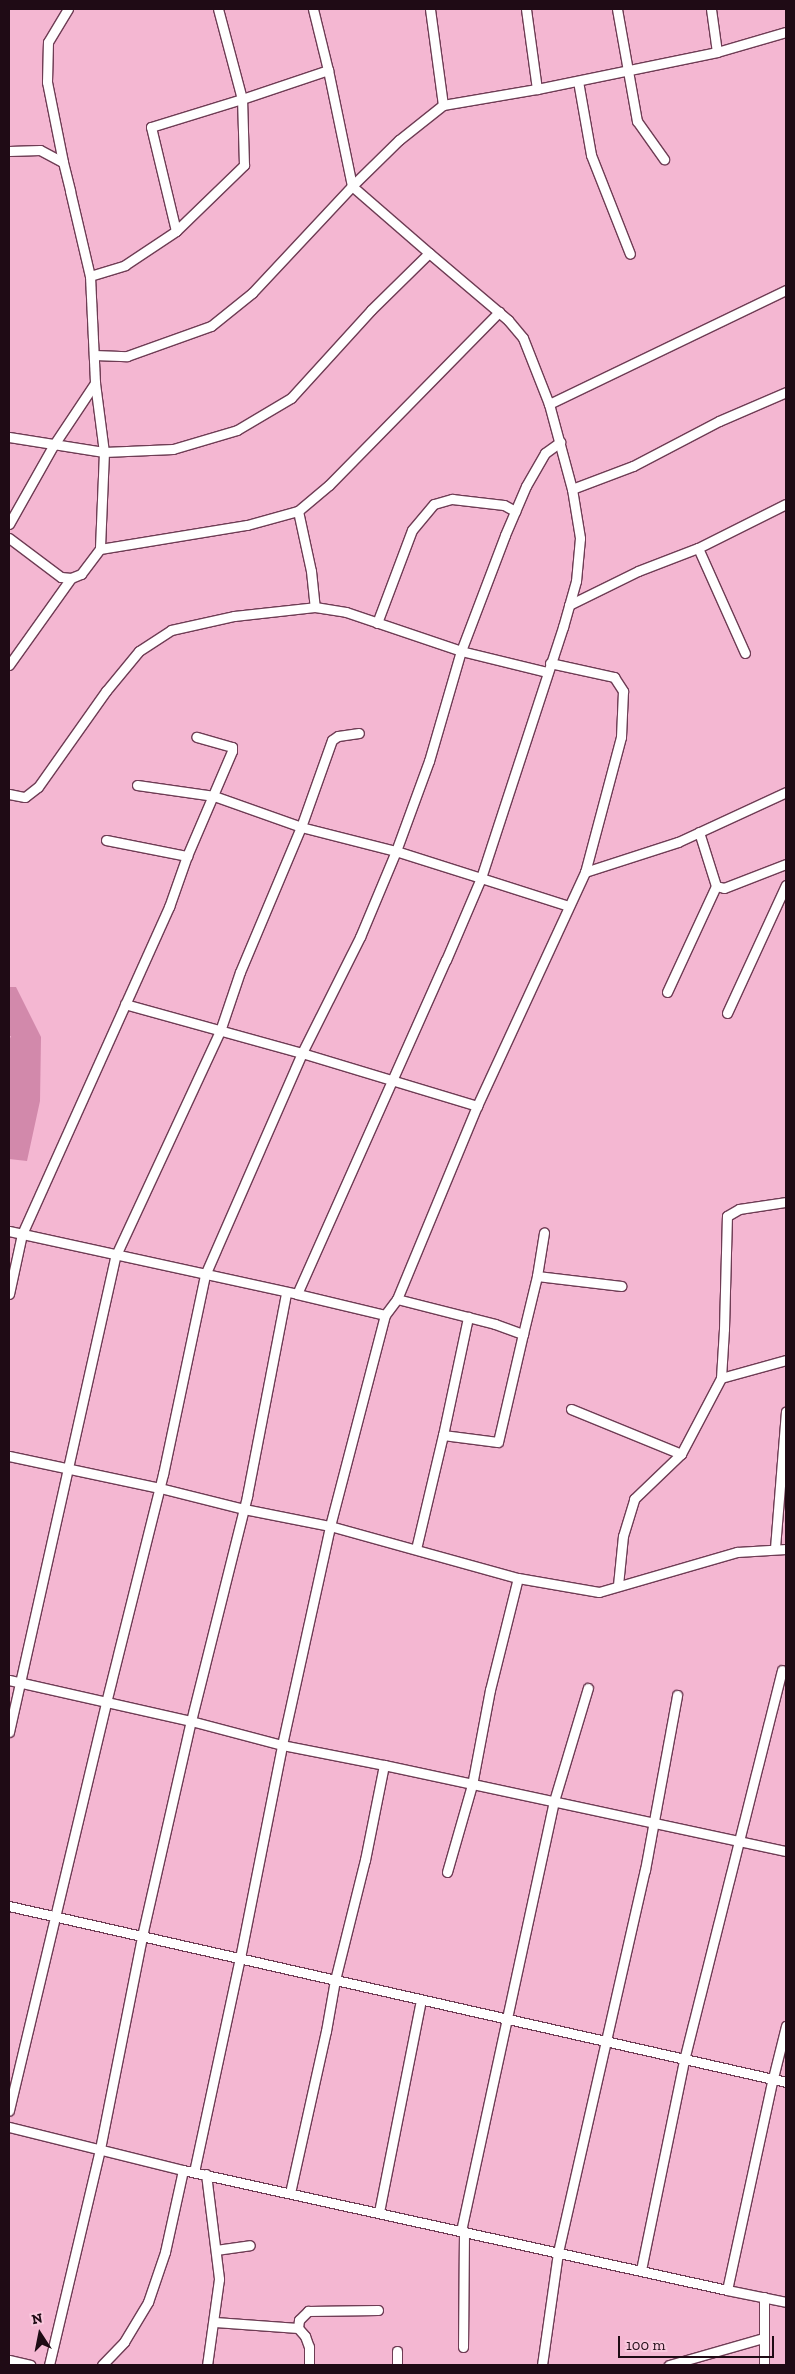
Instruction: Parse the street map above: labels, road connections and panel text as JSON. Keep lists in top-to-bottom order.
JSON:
{
  "scale_bar": "100 m",
  "north": "top"
}
